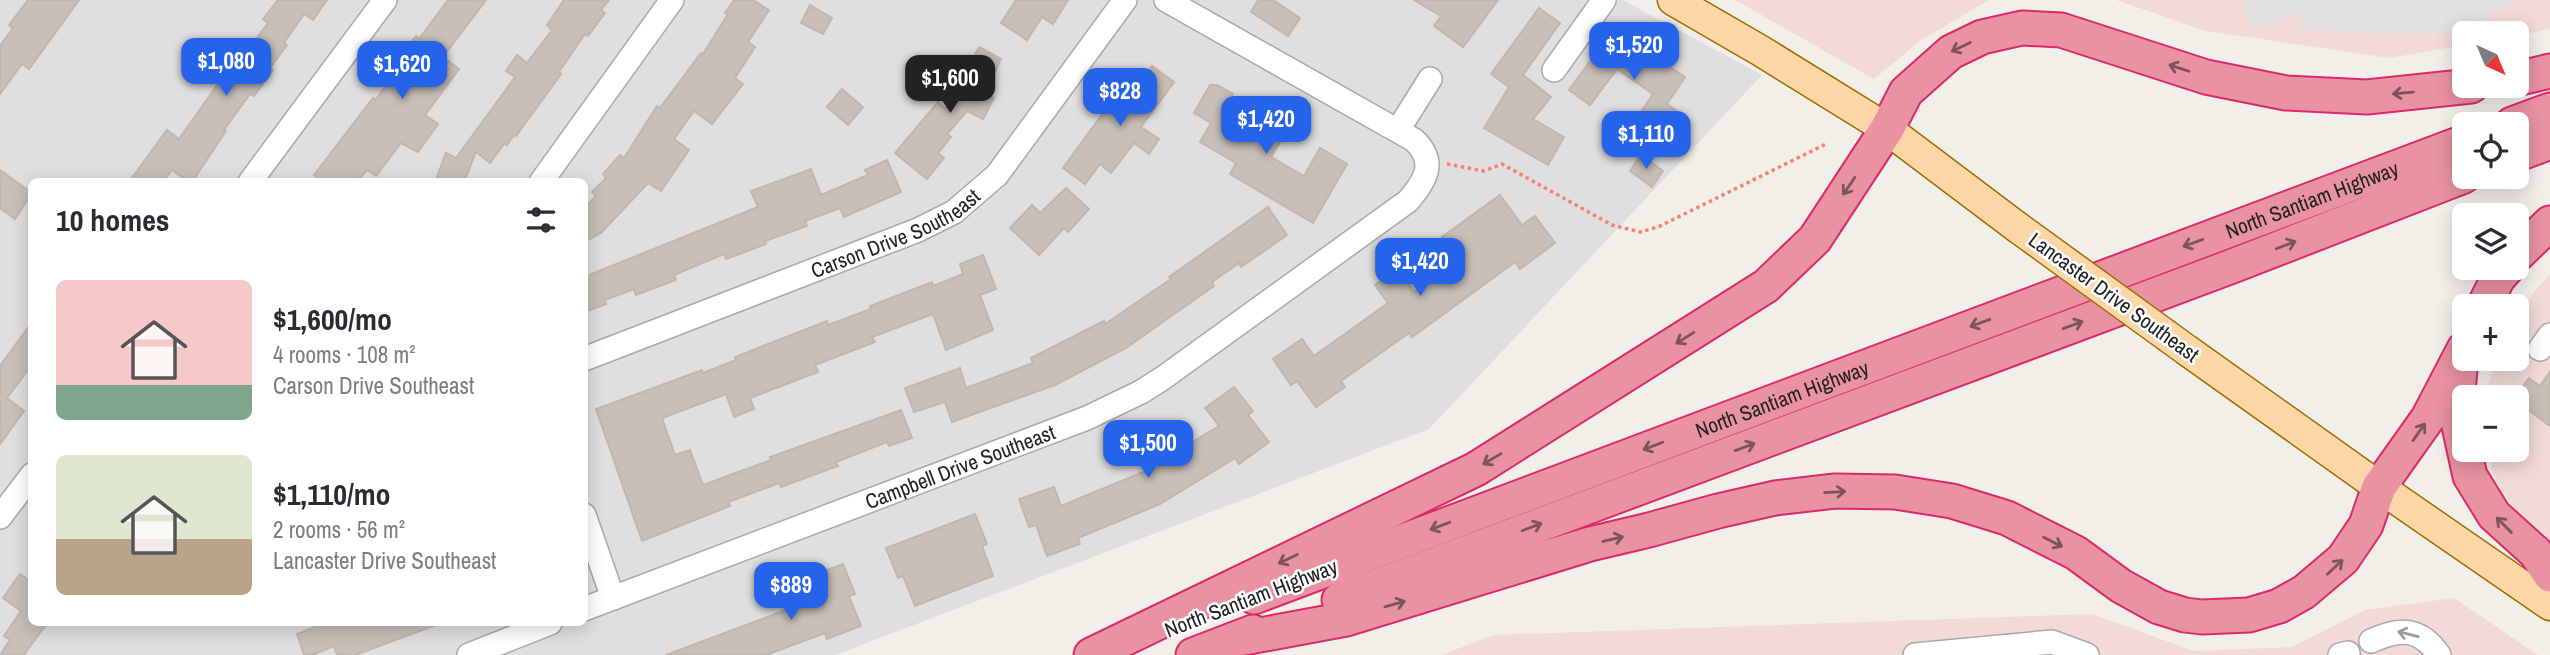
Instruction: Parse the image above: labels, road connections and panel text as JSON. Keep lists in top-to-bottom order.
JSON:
{
  "streets": {
    "highway": ["North Santiam Highway"],
    "main road": ["Lancaster Drive Southeast"],
    "street": ["Carson Drive Southeast", "Campbell Drive Southeast"]
  },
  "north": "bottom right",
  "page": {
    "map_buttons": ["+", "−"],
    "price": [
      "$1,520",
      "$1,080",
      "$1,620",
      "$1,600",
      "$828",
      "$1,420",
      "$1,110",
      "$1,420",
      "$1,500",
      "$889"
    ],
    "heading": "10 homes",
    "list": [
      {
        "name": "$1,600/mo",
        "note": "4 rooms · 108 m² · Carson Drive Southeast"
      },
      {
        "name": "$1,110/mo",
        "note": "2 rooms · 56 m² · Lancaster Drive Southeast"
      }
    ]
  }
}
